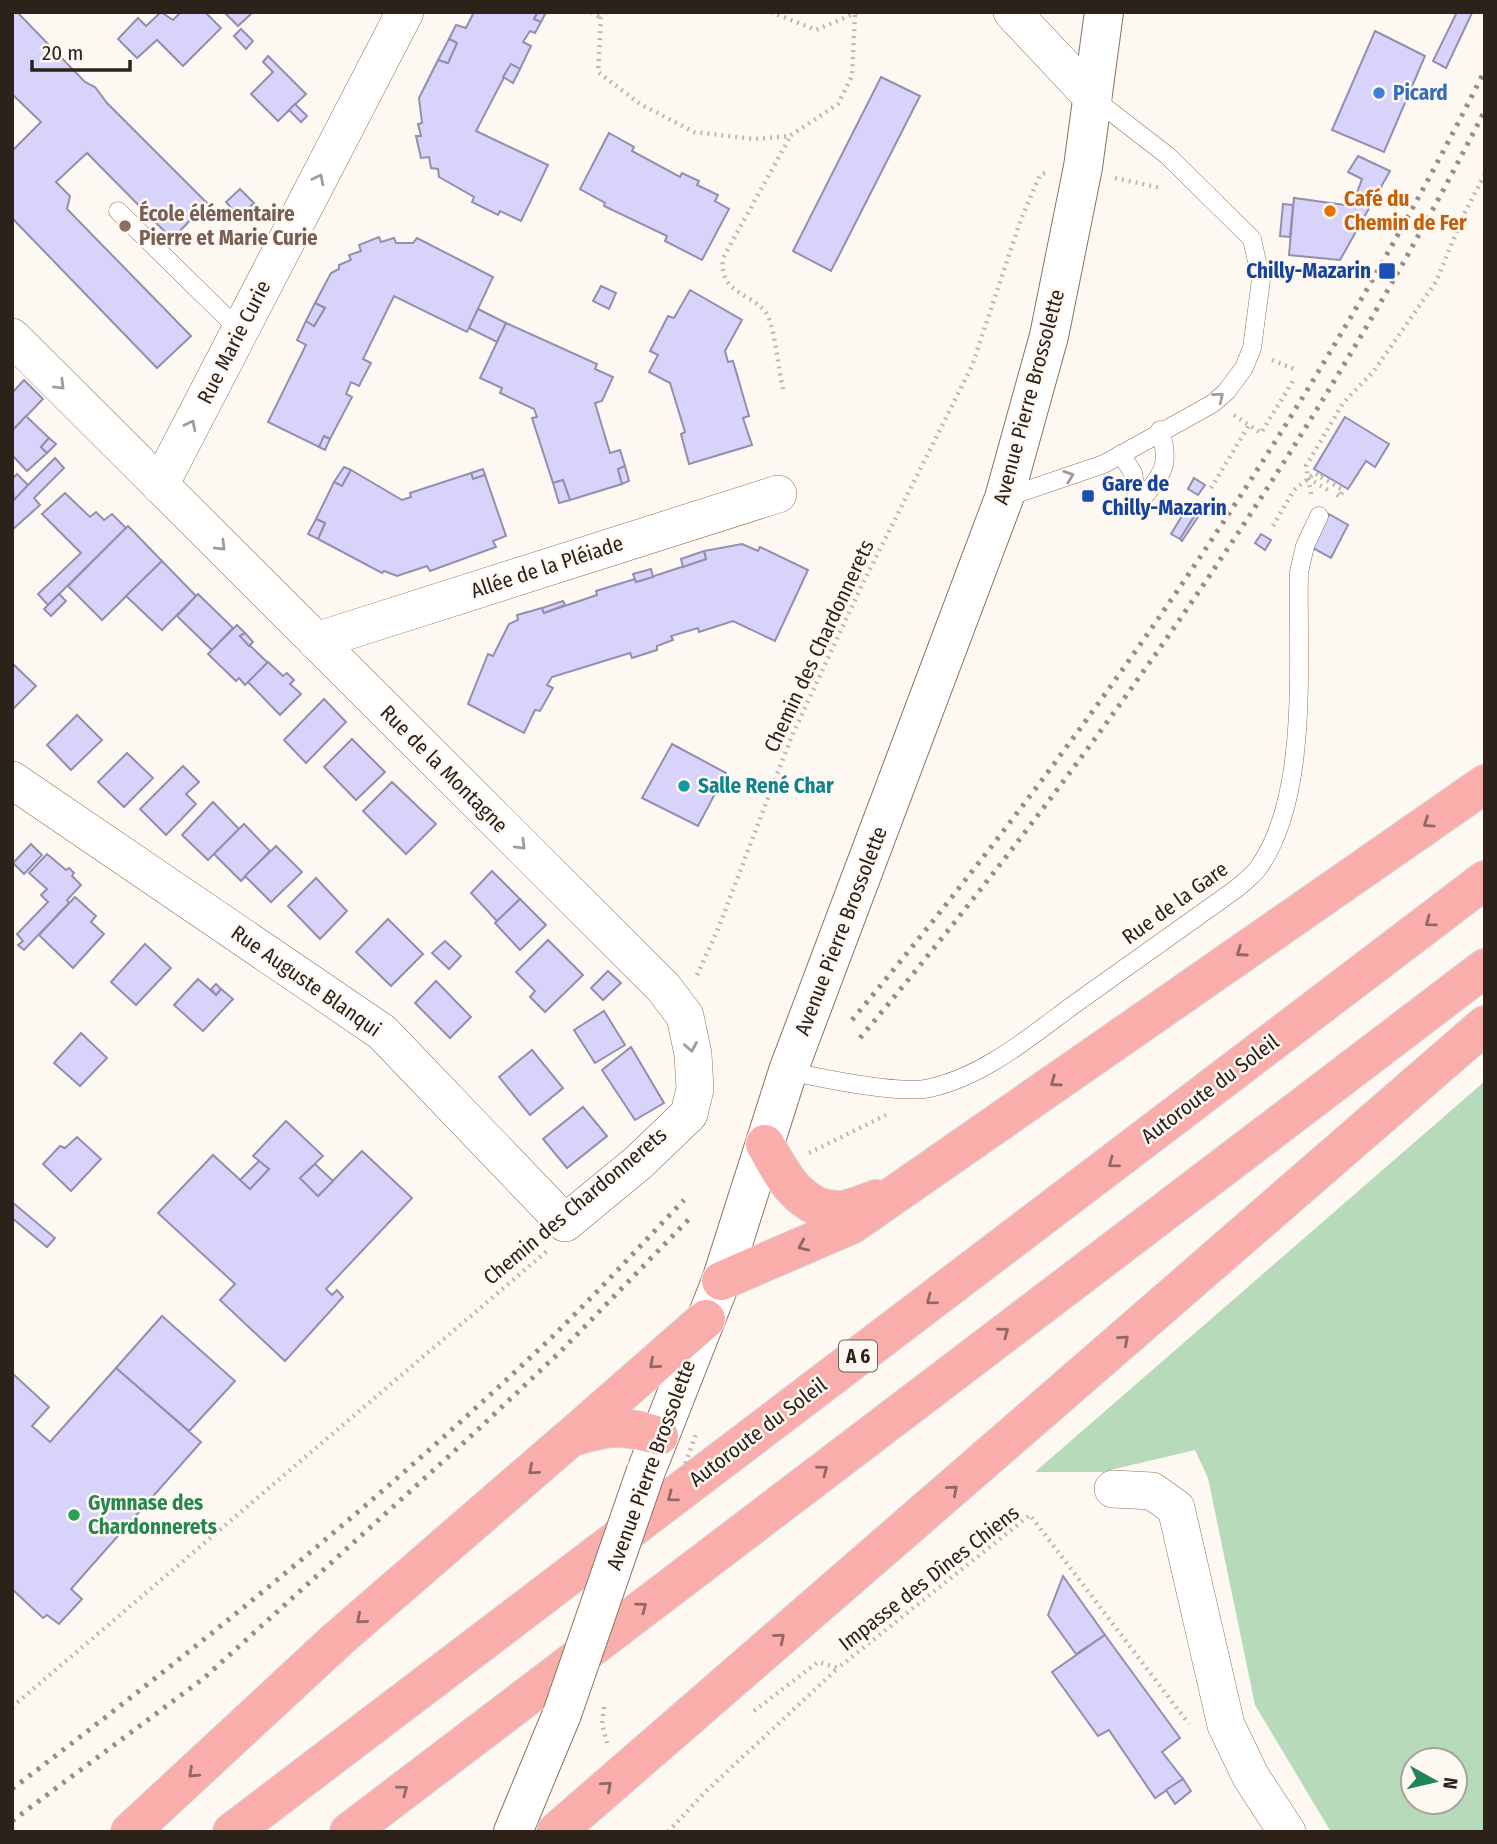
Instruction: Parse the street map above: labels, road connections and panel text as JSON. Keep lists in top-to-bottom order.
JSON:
{
  "streets": {
    "highway": ["Autoroute du Soleil", "A 6"],
    "main road": ["Avenue Pierre Brossolette"],
    "street": [
      "Rue Marie Curie",
      "Allée de la Pléiade",
      "Rue de la Montagne",
      "Rue Auguste Blanqui"
    ],
    "lane": ["Rue de la Gare"],
    "path": ["Chemin des Chardonnerets", "Impasse des Dînes Chiens"]
  },
  "crossings": [
    ["Rue Marie Curie", "Rue de la Montagne"],
    ["Avenue Pierre Brossolette", "Rue de la Gare"],
    ["Allée de la Pléiade", "Rue de la Montagne"],
    ["Chemin des Chardonnerets", "Rue de la Montagne"],
    ["Chemin des Chardonnerets", "Rue Auguste Blanqui"],
    ["Rue de la Montagne", "Rue Auguste Blanqui"]
  ],
  "one_way": ["Rue Marie Curie", "Rue de la Montagne"],
  "places": {
    "other": [
      "Picard",
      "Café du Chemin de Fer",
      "École élémentaire Pierre et Marie Curie",
      "Salle René Char",
      "Gymnase des Chardonnerets"
    ],
    "transit": ["Chilly-Mazarin", "Gare de Chilly-Mazarin"]
  },
  "scale_bar": "20 m",
  "north": "right"
}
